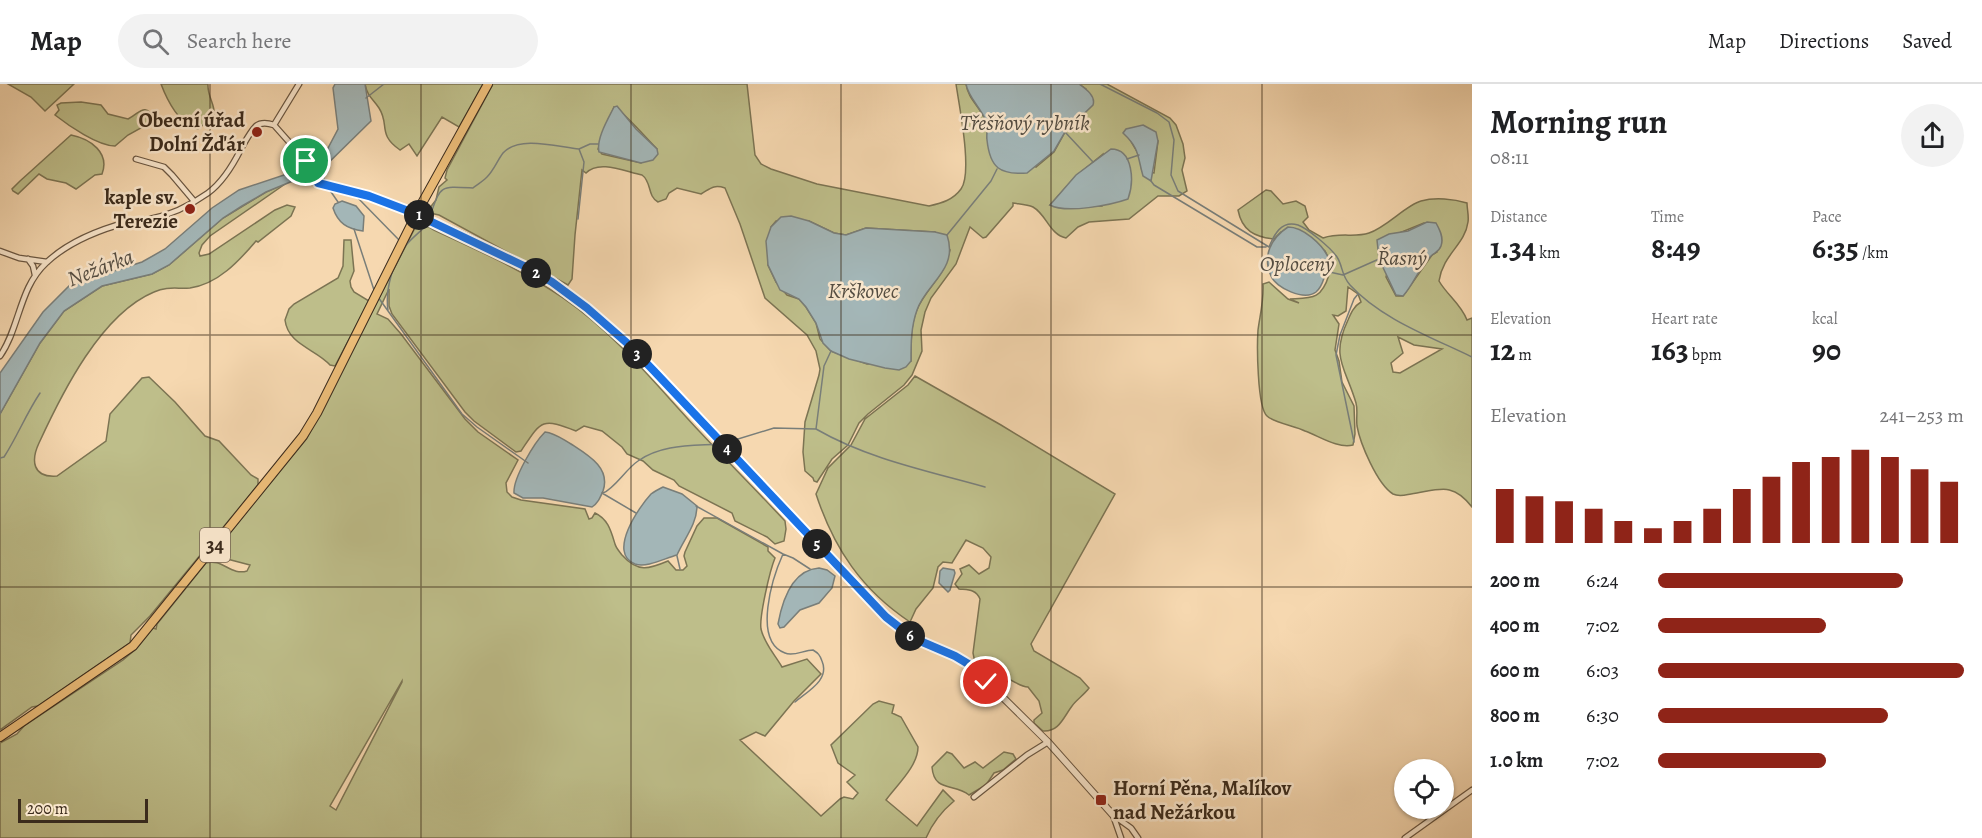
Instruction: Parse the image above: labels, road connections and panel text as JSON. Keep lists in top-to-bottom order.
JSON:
{
  "streets": {
    "main road": ["34"]
  },
  "water": [
    "Třešňový rybník",
    "Řasný",
    "Oplocený",
    "Nežárka",
    "Krškovec"
  ],
  "places": {
    "other": ["Obecní úřad Dolní Žďár", "kaple sv. Terezie"],
    "transit": ["Horní Pěna, Malíkov nad Nežárkou"]
  },
  "scale_bar": "200 m",
  "page": {
    "header": "Map",
    "search": "Search here",
    "nav": ["Map", "Directions", "Saved"],
    "heading": ["Morning run", "08:11"],
    "stats": [
      ["Distance", "1.34 km"],
      ["Time", "8:49"],
      ["Pace", "6:35 /km"],
      ["Elevation", "12 m"],
      ["Heart rate", "163 bpm"],
      ["kcal", "90"]
    ],
    "pins": [
      "1",
      "2",
      "3",
      "4",
      "5",
      "6"
    ],
    "chart": ["Elevation", "241–253 m"],
    "list": [
      {
        "name": "200 m",
        "note": "6:24"
      },
      {
        "name": "400 m",
        "note": "7:02"
      },
      {
        "name": "600 m",
        "note": "6:03"
      },
      {
        "name": "800 m",
        "note": "6:30"
      },
      {
        "name": "1.0 km",
        "note": "7:02"
      }
    ],
    "scale": "200 m"
  }
}
